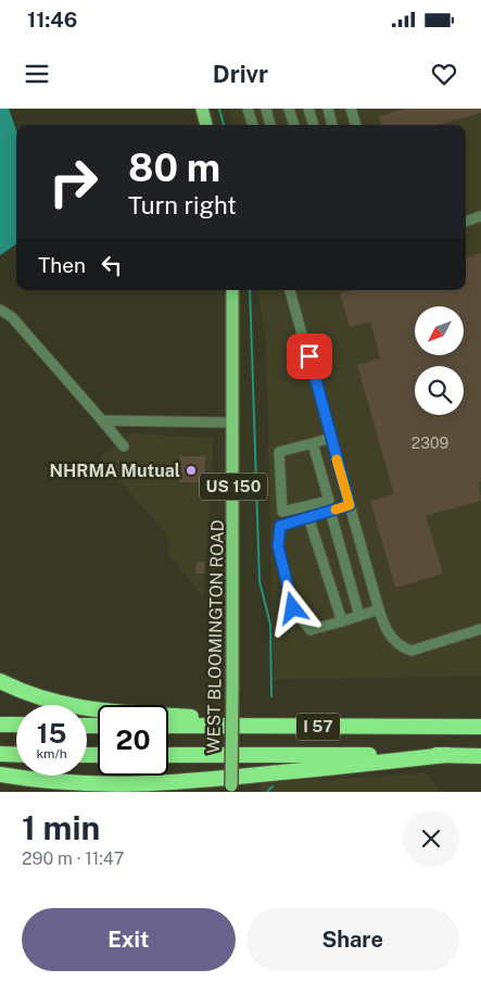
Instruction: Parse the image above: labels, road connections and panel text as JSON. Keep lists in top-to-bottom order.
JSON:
{
  "streets": {
    "highway": ["I 57"],
    "main road": ["US 150", "WEST BLOOMINGTON ROAD"]
  },
  "places": ["NHRMA Mutual"],
  "house_numbers": ["2309"],
  "north": "bottom left",
  "page": {
    "status": "11:46",
    "header": "Drivr",
    "turn": ["80 m", "Turn right"],
    "then": "Then",
    "speed": "15 km/h",
    "limit": "20",
    "heading": ["1 min", "290 m · 11:47"],
    "buttons": ["Exit", "Share"]
  }
}
